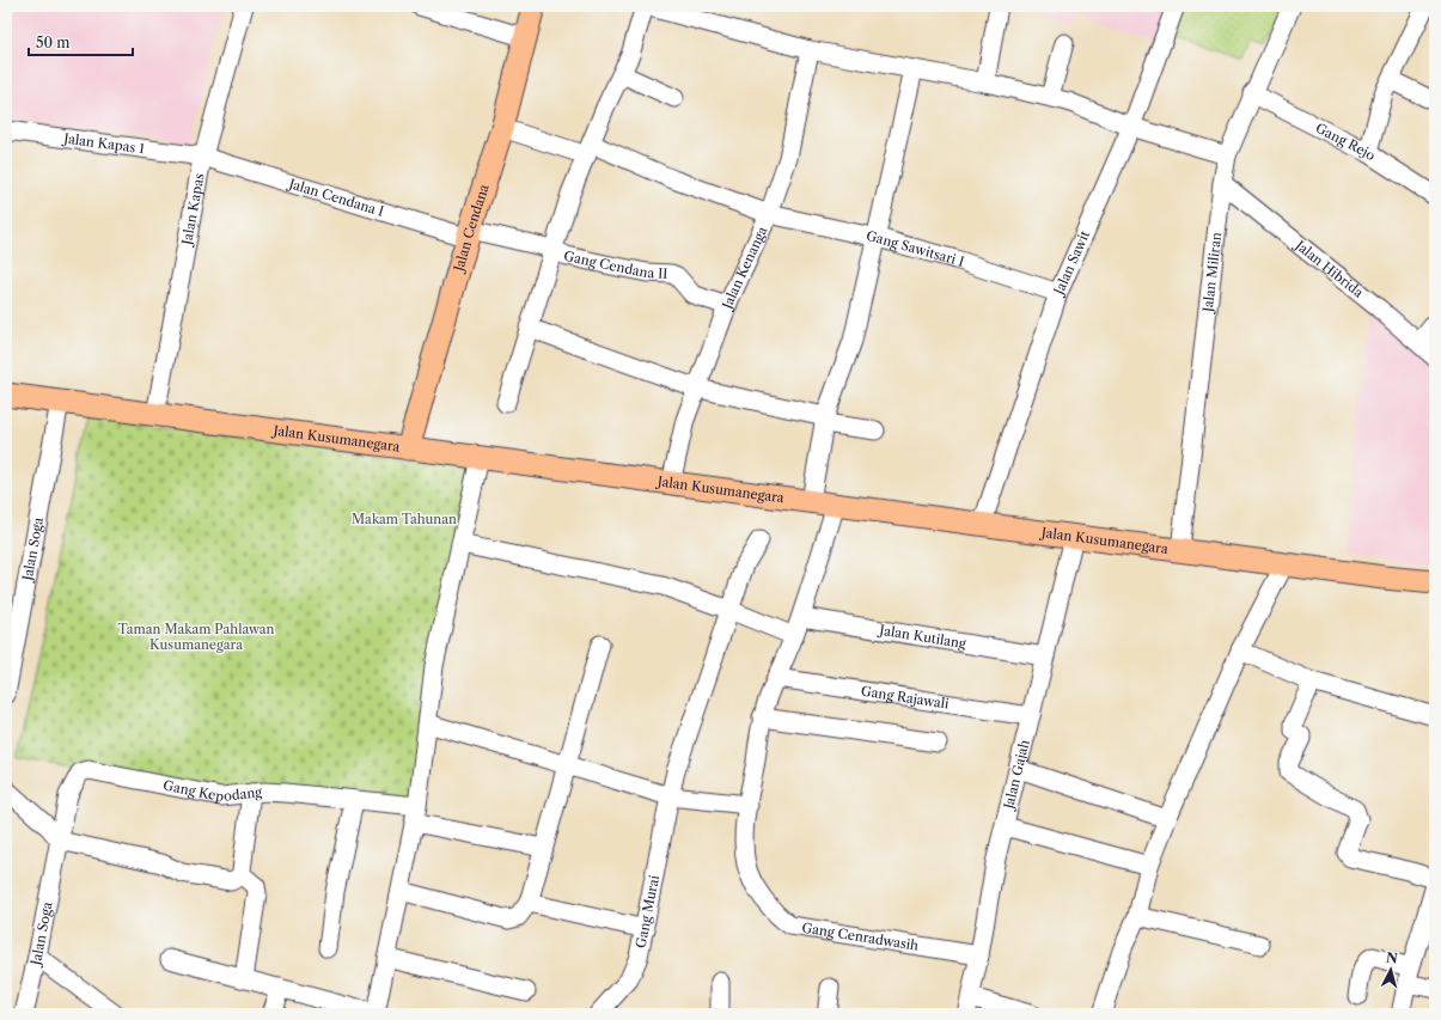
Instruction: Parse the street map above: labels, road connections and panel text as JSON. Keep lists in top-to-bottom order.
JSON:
{
  "streets": {
    "main road": ["Jalan Cendana", "Jalan Kusumanegara"],
    "street": [
      "Gang Rejo",
      "Jalan Kapas 1",
      "Jalan Cendana I",
      "Jalan Kapas",
      "Gang Sawitsari I",
      "Gang Cendana II",
      "Jalan Sawit",
      "Jalan Kenanga",
      "Jalan Hibrida",
      "Jalan Miliran",
      "Jalan Soga",
      "Jalan Kutilang",
      "Gang Rajawali",
      "Jalan Gajah",
      "Gang Kepodang",
      "Gang Murai",
      "Gang Cenradwasih"
    ]
  },
  "crossings": [
    ["Gang Rejo", "Jalan Miliran"],
    ["Jalan Kapas 1", "Jalan Cendana I"],
    ["Jalan Kapas 1", "Jalan Kapas"],
    ["Jalan Cendana I", "Jalan Kapas"],
    ["Jalan Cendana I", "Jalan Cendana"],
    ["Jalan Cendana I", "Gang Cendana II"],
    ["Jalan Kapas", "Jalan Kusumanegara"],
    ["Jalan Cendana", "Gang Sawitsari I"],
    ["Jalan Cendana", "Jalan Kusumanegara"],
    ["Gang Sawitsari I", "Jalan Sawit"],
    ["Gang Sawitsari I", "Jalan Kenanga"],
    ["Gang Cendana II", "Jalan Kenanga"],
    ["Jalan Sawit", "Jalan Kusumanegara"],
    ["Jalan Kenanga", "Jalan Kusumanegara"],
    ["Jalan Hibrida", "Jalan Miliran"],
    ["Jalan Miliran", "Jalan Kusumanegara"],
    ["Jalan Kusumanegara", "Jalan Soga"],
    ["Jalan Kusumanegara", "Jalan Gajah"],
    ["Jalan Kusumanegara", "Gang Cenradwasih"],
    ["Jalan Soga", "Gang Kepodang"],
    ["Jalan Kutilang", "Jalan Gajah"],
    ["Jalan Kutilang", "Gang Cenradwasih"],
    ["Gang Rajawali", "Jalan Gajah"],
    ["Gang Rajawali", "Gang Cenradwasih"],
    ["Jalan Gajah", "Gang Cenradwasih"]
  ],
  "parks": ["Makam Tahunan", "Taman Makam Pahlawan Kusumanegara"],
  "scale_bar": "50 m",
  "north": "top"
}
